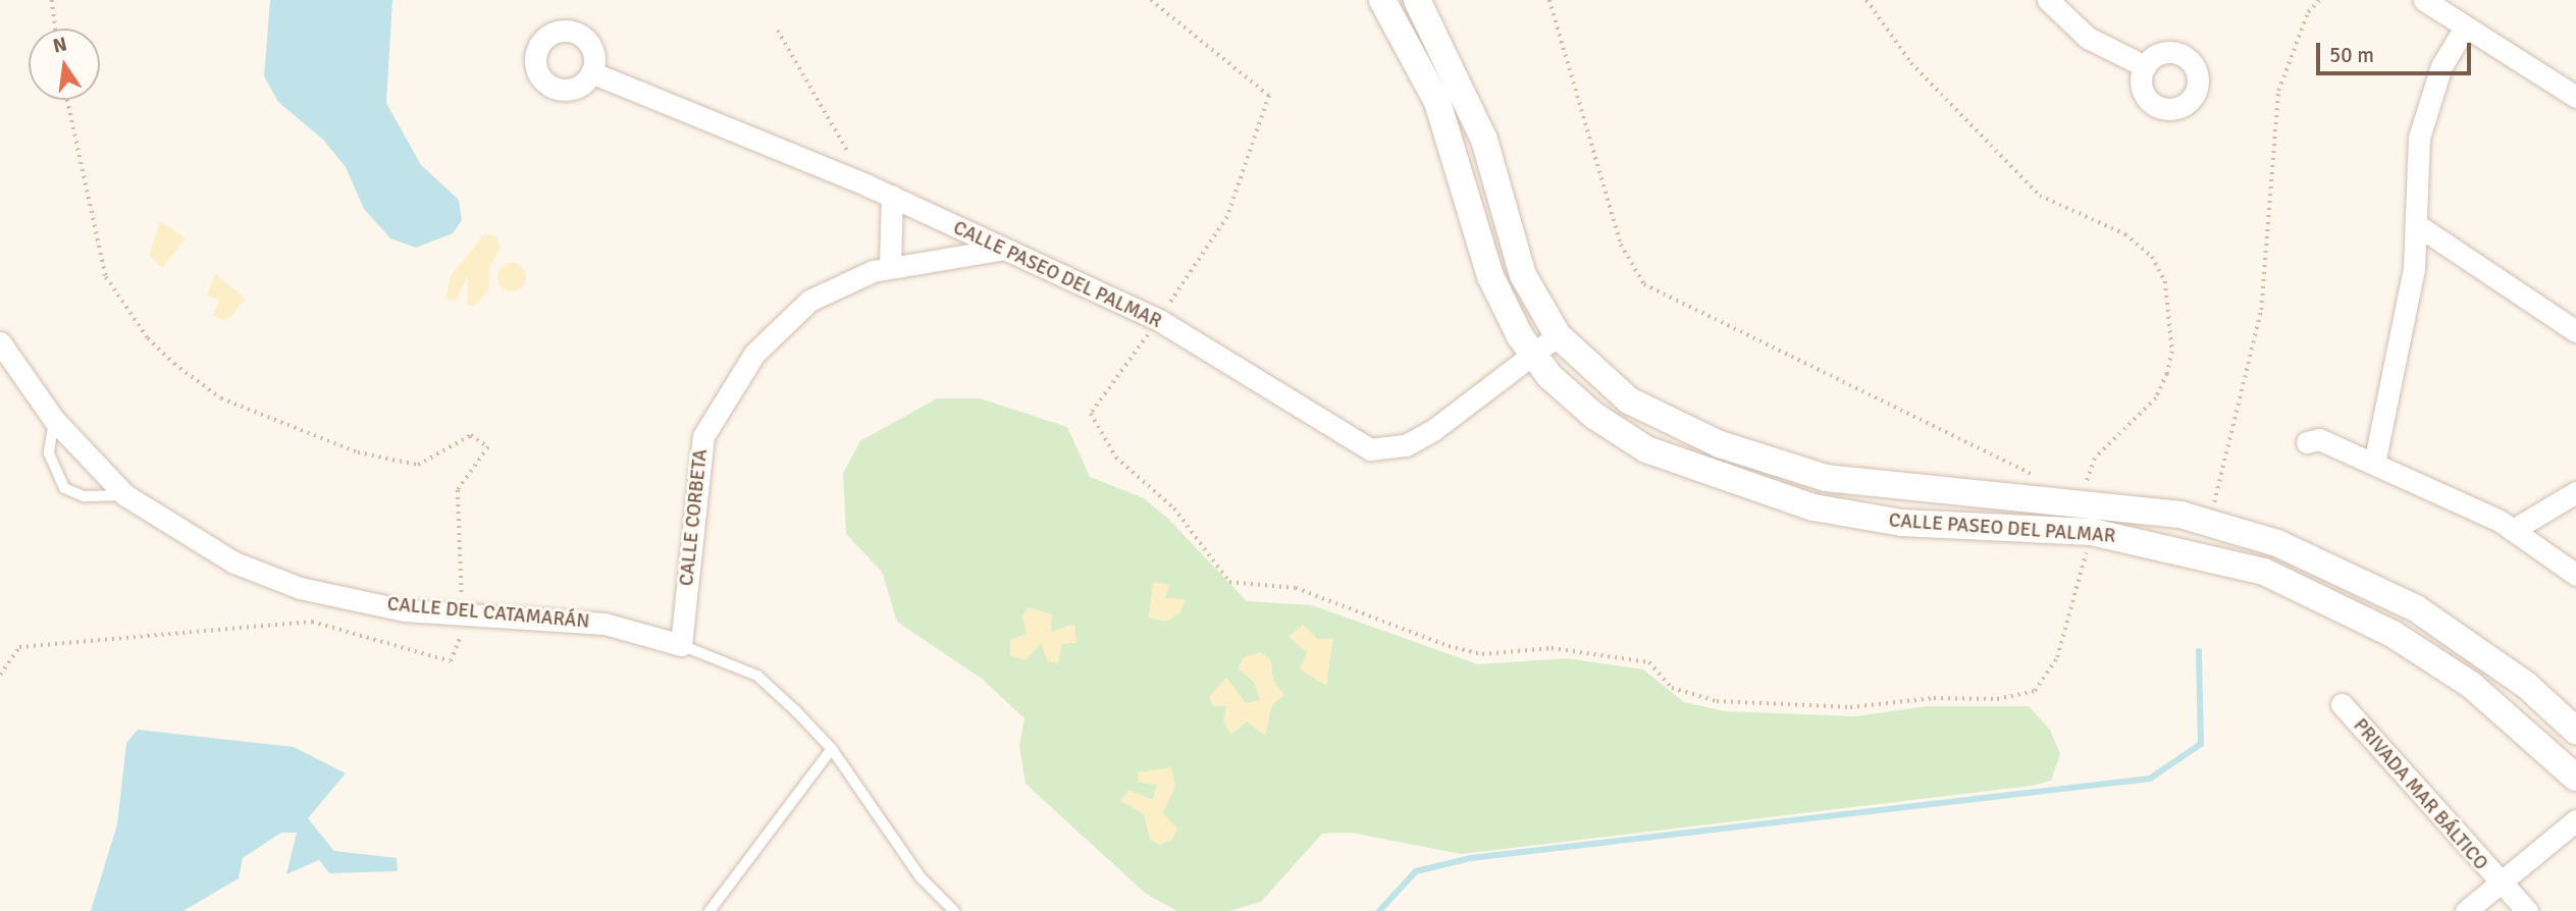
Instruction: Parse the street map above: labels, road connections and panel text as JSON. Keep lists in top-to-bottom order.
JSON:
{
  "streets": {
    "street": [
      "CALLE PASEO DEL PALMAR",
      "CALLE CORBETA",
      "CALLE DEL CATAMARÁN",
      "PRIVADA MAR BÁLTICO"
    ]
  },
  "crossings": [
    ["CALLE PASEO DEL PALMAR", "CALLE CORBETA"],
    ["CALLE CORBETA", "CALLE DEL CATAMARÁN"]
  ],
  "scale_bar": "50 m",
  "north": "top"
}
